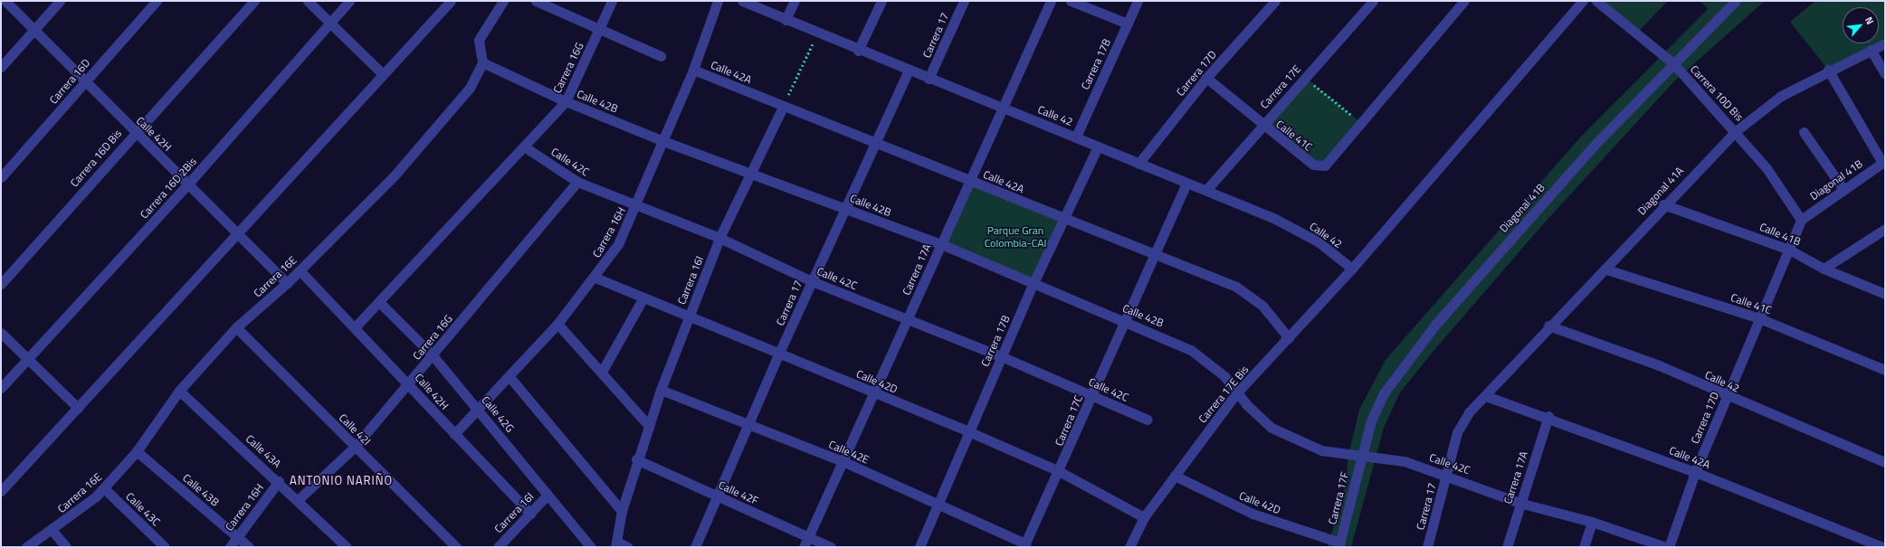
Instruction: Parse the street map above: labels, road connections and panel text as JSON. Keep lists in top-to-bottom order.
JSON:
{
  "streets": {
    "street": [
      "Carrera 17",
      "Carrera 17B",
      "Carrera 16G",
      "Calle 42A",
      "Carrera 17D",
      "Carrera 16D",
      "Carrera 17E",
      "Carrera 10D Bis",
      "Calle 42B",
      "Calle 42",
      "Calle 42H",
      "Calle 41C",
      "Carrera 16D Bis",
      "Calle 42C",
      "Diagonal 41B",
      "Carrera 16D 2Bis",
      "Diagonal 41A",
      "Carrera 16H",
      "Calle 41B",
      "Carrera 17A",
      "Carrera 16E",
      "Carrera 16I",
      "Calle 42D",
      "Carrera 17E Bis",
      "Calle 42G",
      "Carrera 17C",
      "Calle 42I",
      "Calle 43A",
      "Calle 42E",
      "Calle 43B",
      "Calle 42F",
      "Carrera 17F",
      "Calle 43C"
    ]
  },
  "crossings": [
    ["Carrera 17", "Calle 42A"],
    ["Carrera 17", "Calle 42B"],
    ["Carrera 17", "Calle 42"],
    ["Carrera 17", "Calle 42C"],
    ["Carrera 17", "Diagonal 41A"],
    ["Carrera 17", "Calle 42D"],
    ["Carrera 17", "Calle 42E"],
    ["Carrera 17", "Calle 42F"],
    ["Carrera 17B", "Calle 42A"],
    ["Carrera 17B", "Calle 42B"],
    ["Carrera 17B", "Calle 42"],
    ["Carrera 17B", "Calle 42C"],
    ["Carrera 17B", "Calle 42D"],
    ["Carrera 17B", "Calle 42E"],
    ["Carrera 16G", "Calle 42B"],
    ["Carrera 16G", "Calle 42H"],
    ["Carrera 16G", "Calle 42C"],
    ["Carrera 16G", "Calle 42G"],
    ["Carrera 16G", "Calle 42I"],
    ["Carrera 16G", "Calle 43A"],
    ["Calle 42A", "Carrera 17D"],
    ["Calle 42A", "Diagonal 41A"],
    ["Calle 42A", "Carrera 16H"],
    ["Calle 42A", "Carrera 17A"],
    ["Calle 42A", "Carrera 16I"],
    ["Calle 42A", "Carrera 17E Bis"],
    ["Calle 42A", "Carrera 17C"],
    ["Carrera 17D", "Carrera 10D Bis"],
    ["Carrera 17D", "Calle 42"],
    ["Carrera 17D", "Calle 41C"],
    ["Carrera 17D", "Calle 42C"],
    ["Carrera 17D", "Diagonal 41B"],
    ["Carrera 17D", "Calle 41B"],
    ["Carrera 16D", "Calle 42H"],
    ["Carrera 17E", "Calle 42"],
    ["Carrera 17E", "Calle 41C"],
    ["Carrera 10D Bis", "Diagonal 41B"],
    ["Carrera 10D Bis", "Diagonal 41A"],
    ["Calle 42B", "Calle 42C"],
    ["Calle 42B", "Carrera 16H"],
    ["Calle 42B", "Carrera 17A"],
    ["Calle 42B", "Carrera 16E"],
    ["Calle 42B", "Carrera 16I"],
    ["Calle 42B", "Carrera 17E Bis"],
    ["Calle 42B", "Carrera 17C"],
    ["Calle 42", "Diagonal 41A"],
    ["Calle 42", "Carrera 17A"],
    ["Calle 42", "Carrera 17E Bis"],
    ["Calle 42", "Carrera 17C"],
    ["Calle 42H", "Carrera 16D Bis"],
    ["Calle 42H", "Carrera 16D 2Bis"],
    ["Calle 42H", "Carrera 16H"],
    ["Calle 42H", "Carrera 16E"],
    ["Calle 42H", "Carrera 16I"],
    ["Calle 41C", "Diagonal 41A"],
    ["Calle 42C", "Diagonal 41B"],
    ["Calle 42C", "Carrera 16H"],
    ["Calle 42C", "Carrera 17A"],
    ["Calle 42C", "Carrera 16I"],
    ["Calle 42C", "Carrera 17E Bis"],
    ["Calle 42C", "Carrera 17C"],
    ["Calle 42C", "Carrera 17F"],
    ["Diagonal 41B", "Carrera 17F"],
    ["Diagonal 41A", "Calle 41B"],
    ["Carrera 16H", "Calle 42D"],
    ["Carrera 16H", "Calle 42G"],
    ["Carrera 16H", "Calle 43A"],
    ["Carrera 16H", "Calle 43B"],
    ["Carrera 17A", "Calle 42D"],
    ["Carrera 17A", "Calle 42E"],
    ["Carrera 17A", "Calle 42F"],
    ["Carrera 16E", "Calle 42I"],
    ["Carrera 16E", "Calle 43A"],
    ["Carrera 16E", "Calle 43B"],
    ["Carrera 16E", "Calle 43C"],
    ["Carrera 16I", "Calle 42D"],
    ["Carrera 16I", "Calle 42G"],
    ["Carrera 16I", "Calle 42E"],
    ["Carrera 16I", "Calle 42F"],
    ["Calle 42D", "Carrera 17E Bis"],
    ["Calle 42D", "Carrera 17C"],
    ["Calle 42D", "Carrera 17F"],
    ["Carrera 17C", "Calle 42E"]
  ],
  "districts": ["ANTONIO NARIÑO"],
  "parks": ["Parque Gran Colombia-CAI"],
  "north": "top right"
}
